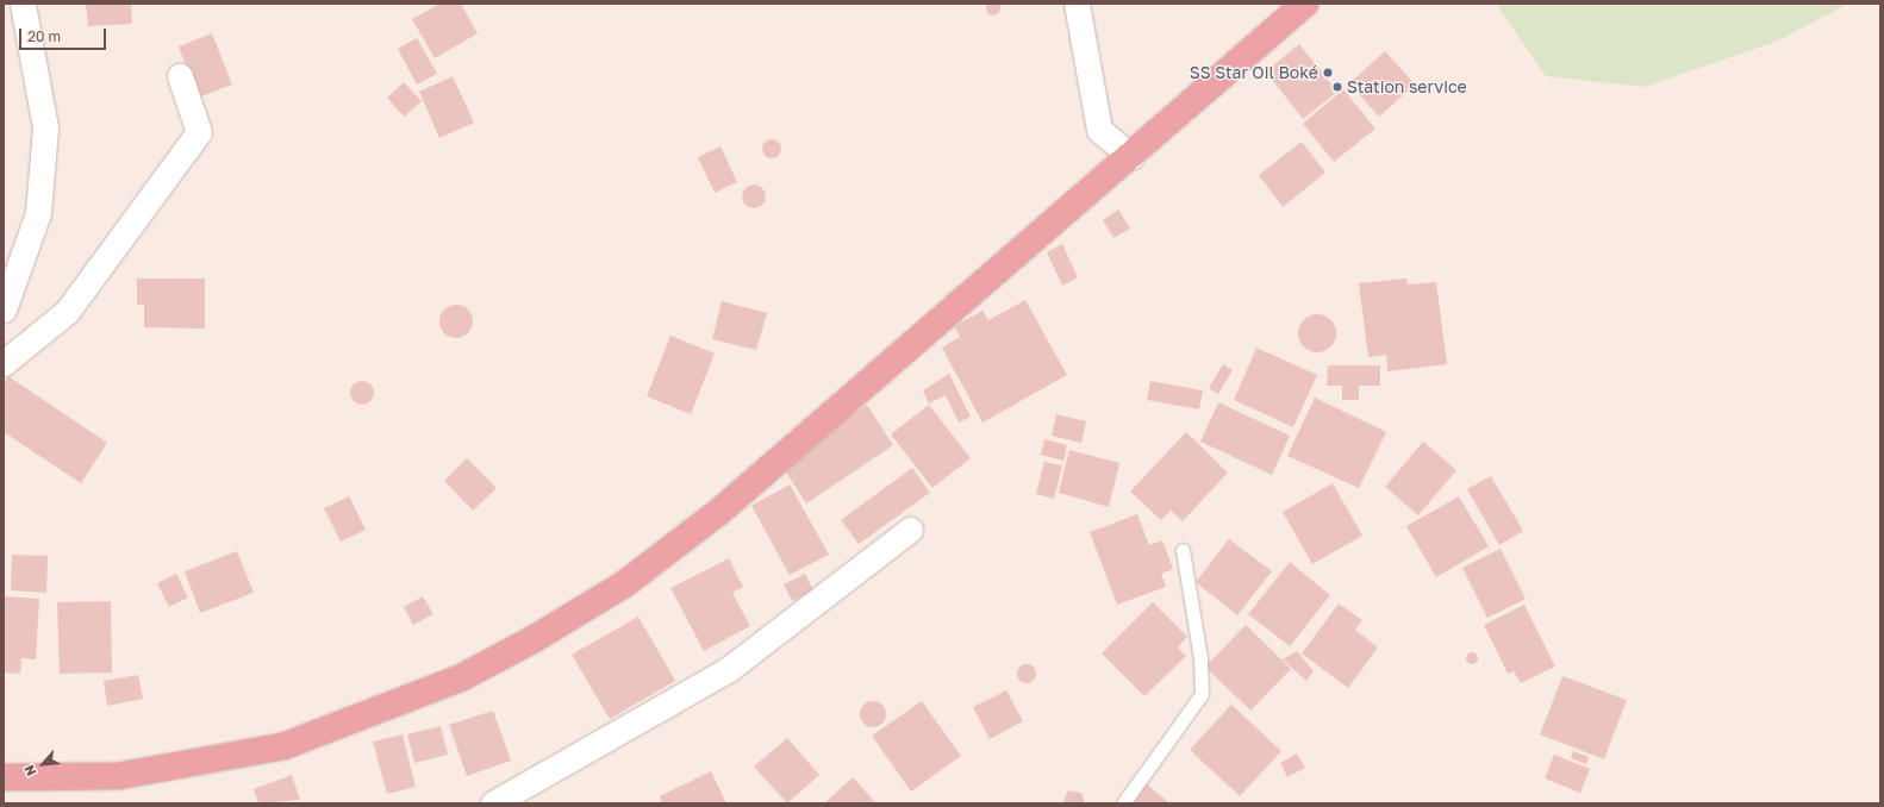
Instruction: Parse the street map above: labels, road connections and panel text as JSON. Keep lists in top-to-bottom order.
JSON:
{
  "places": ["SS Star Oil Boké", "Station service"],
  "scale_bar": "20 m",
  "north": "bottom left"
}
